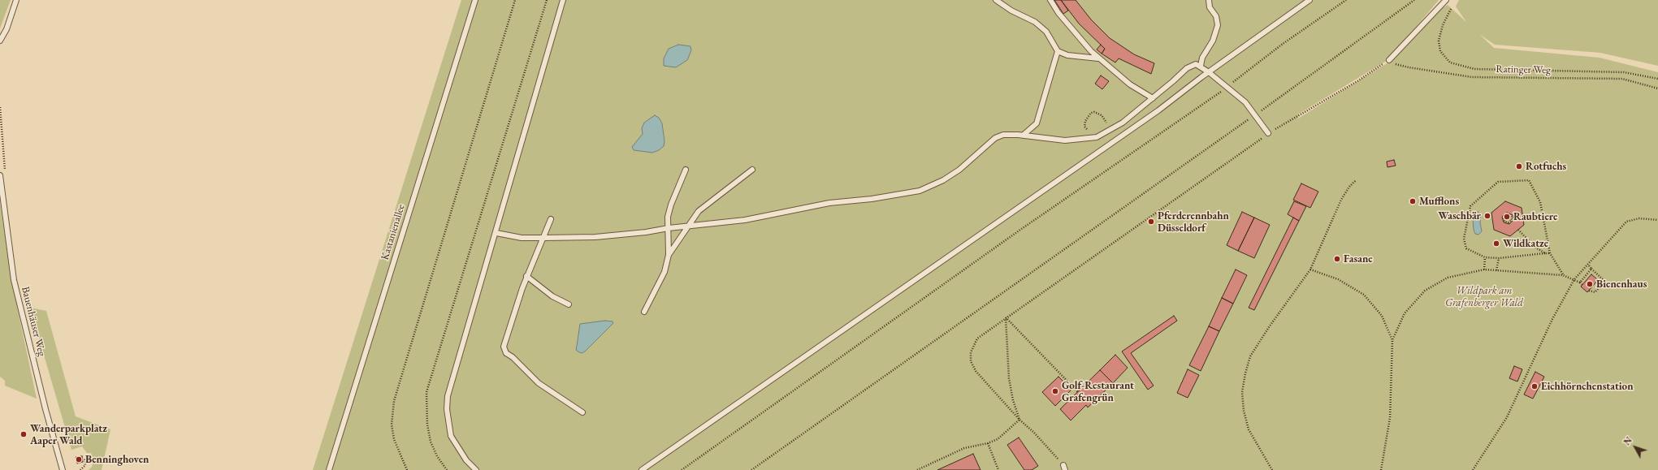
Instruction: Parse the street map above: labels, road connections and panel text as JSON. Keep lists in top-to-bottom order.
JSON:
{
  "streets": {
    "lane": ["Kastanienallee", "Bauenhäuser Weg"],
    "path": ["Ratinger Weg"]
  },
  "parks": ["Wildpark am Grafenberger Wald"],
  "places": [
    "Rotfuchs",
    "Mufflons",
    "Waschbär",
    "Raubtiere",
    "Pferderennbahn Düsseldorf",
    "Wildkatze",
    "Fasane",
    "Bienenhaus",
    "Eichhörnchenstation",
    "Golf-Restaurant Grafengrün",
    "Wanderparkplatz Aaper Wald",
    "Benninghoven"
  ],
  "north": "top left"
}
